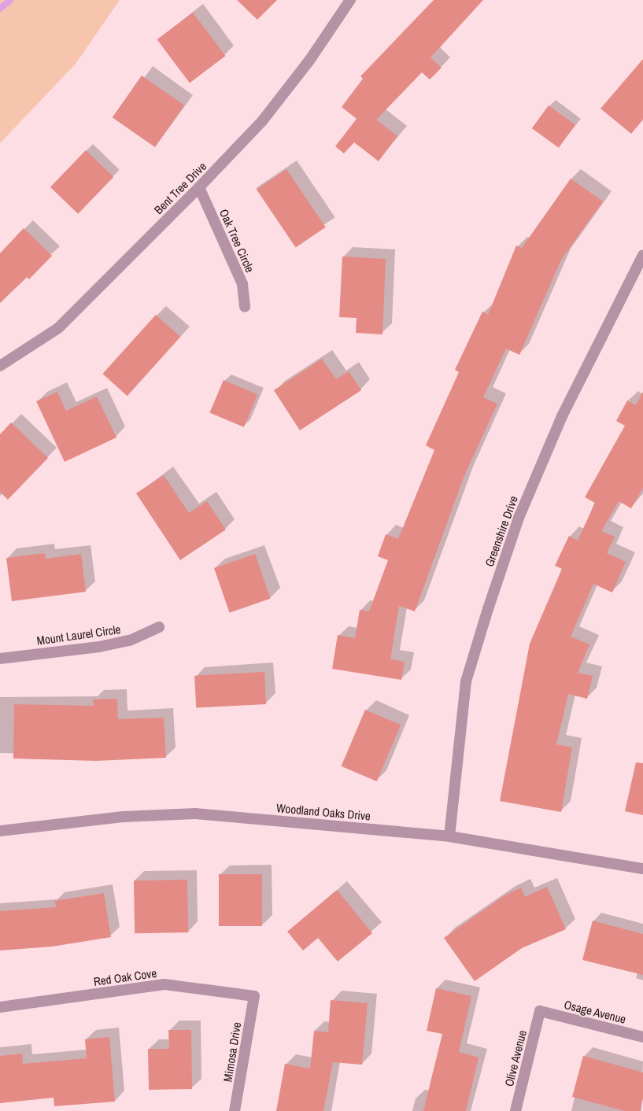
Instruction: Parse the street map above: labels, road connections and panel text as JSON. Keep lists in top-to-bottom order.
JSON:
{
  "streets": {
    "street": [
      "Bent Tree Drive",
      "Oak Tree Circle",
      "Greenshire Drive",
      "Mount Laurel Circle",
      "Woodland Oaks Drive",
      "Red Oak Cove",
      "Osage Avenue",
      "Mimosa Drive",
      "Olive Avenue"
    ]
  },
  "crossings": [
    ["Bent Tree Drive", "Oak Tree Circle"],
    ["Greenshire Drive", "Woodland Oaks Drive"],
    ["Red Oak Cove", "Mimosa Drive"],
    ["Osage Avenue", "Olive Avenue"]
  ]
}
